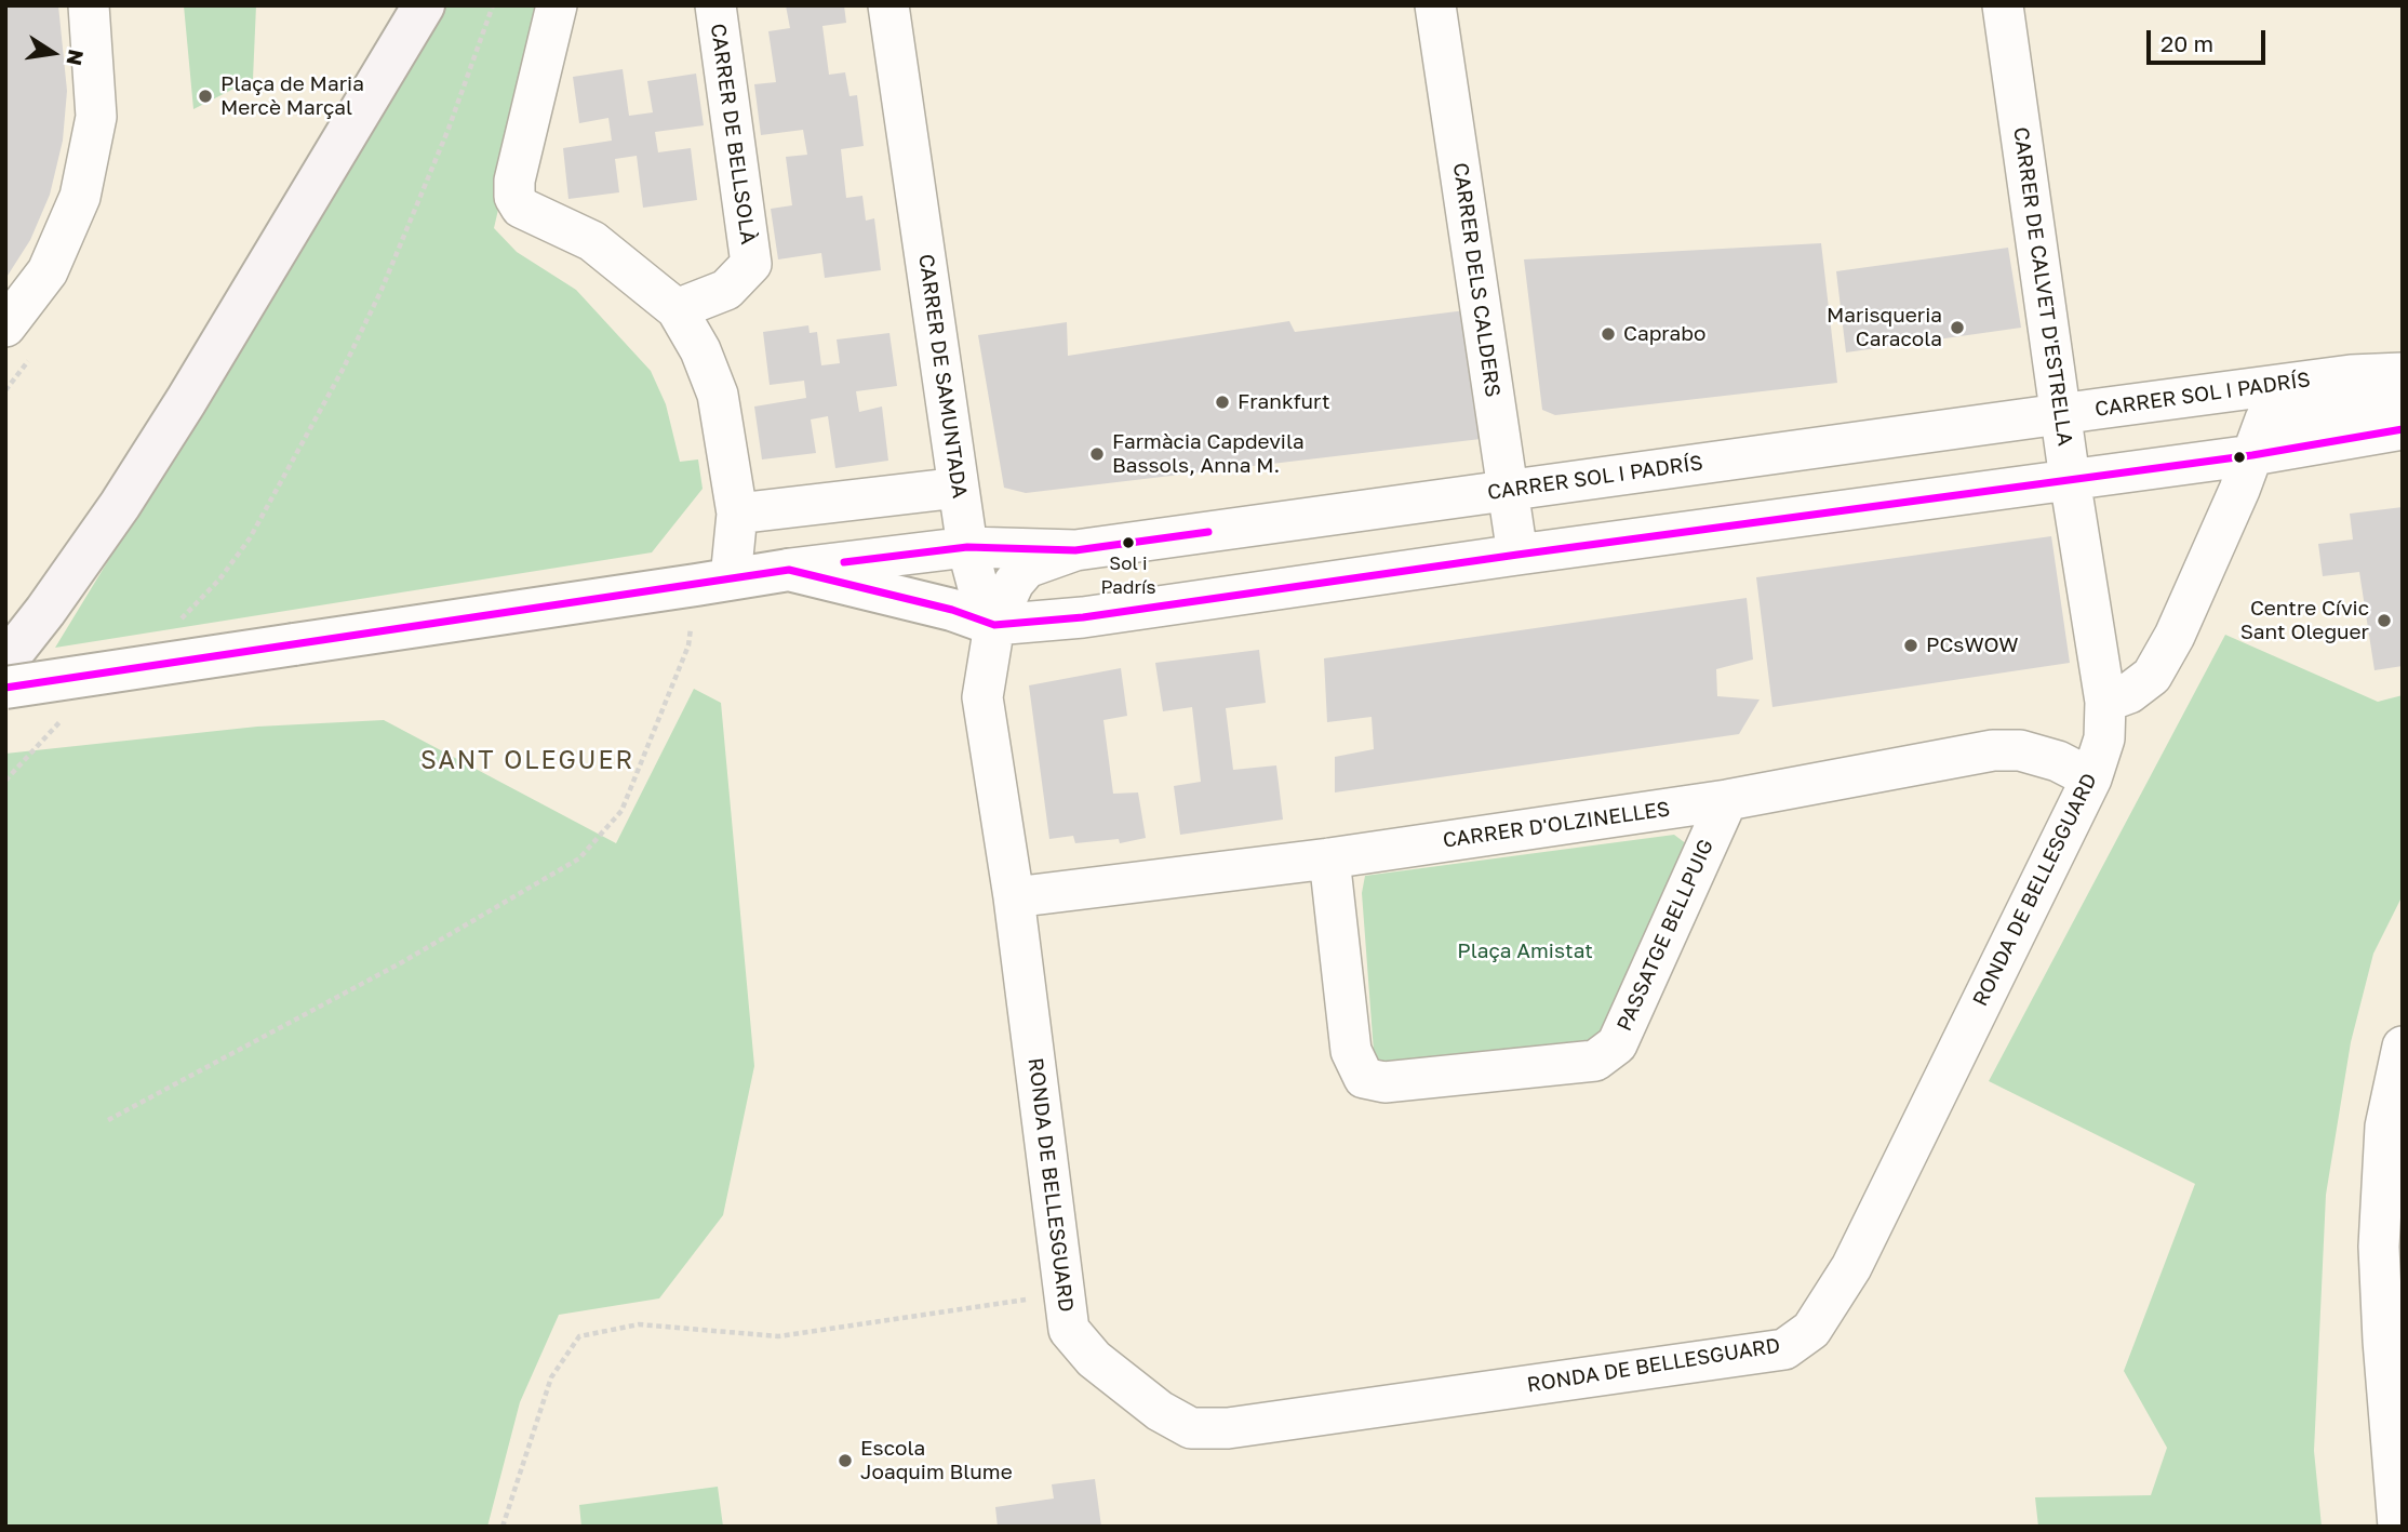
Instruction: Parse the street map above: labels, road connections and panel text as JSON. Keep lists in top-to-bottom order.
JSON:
{
  "streets": {
    "street": [
      "CARRER DE BELLSOLÀ",
      "CARRER DELS CALDERS",
      "CARRER DE CALVET D'ESTRELLA",
      "CARRER DE SAMUNTADA",
      "CARRER SOL I PADRÍS",
      "CARRER D'OLZINELLES",
      "RONDA DE BELLESGUARD",
      "PASSATGE BELLPUIG"
    ]
  },
  "crossings": [
    ["CARRER DELS CALDERS", "CARRER SOL I PADRÍS"],
    ["CARRER DE CALVET D'ESTRELLA", "CARRER SOL I PADRÍS"],
    ["CARRER DE CALVET D'ESTRELLA", "RONDA DE BELLESGUARD"],
    ["CARRER DE SAMUNTADA", "CARRER SOL I PADRÍS"],
    ["CARRER DE SAMUNTADA", "RONDA DE BELLESGUARD"],
    ["CARRER D'OLZINELLES", "RONDA DE BELLESGUARD"],
    ["CARRER D'OLZINELLES", "PASSATGE BELLPUIG"]
  ],
  "districts": ["SANT OLEGUER"],
  "parks": ["Plaça Amistat"],
  "places": [
    "Plaça de Maria Mercè Marçal",
    "Marisqueria Caracola",
    "Caprabo",
    "Frankfurt",
    "Farmàcia Capdevila Bassols, Anna M.",
    "Sol i Padrís",
    "Centre Cívic Sant Oleguer",
    "PCsWOW",
    "Escola Joaquim Blume"
  ],
  "scale_bar": "20 m",
  "north": "right"
}
